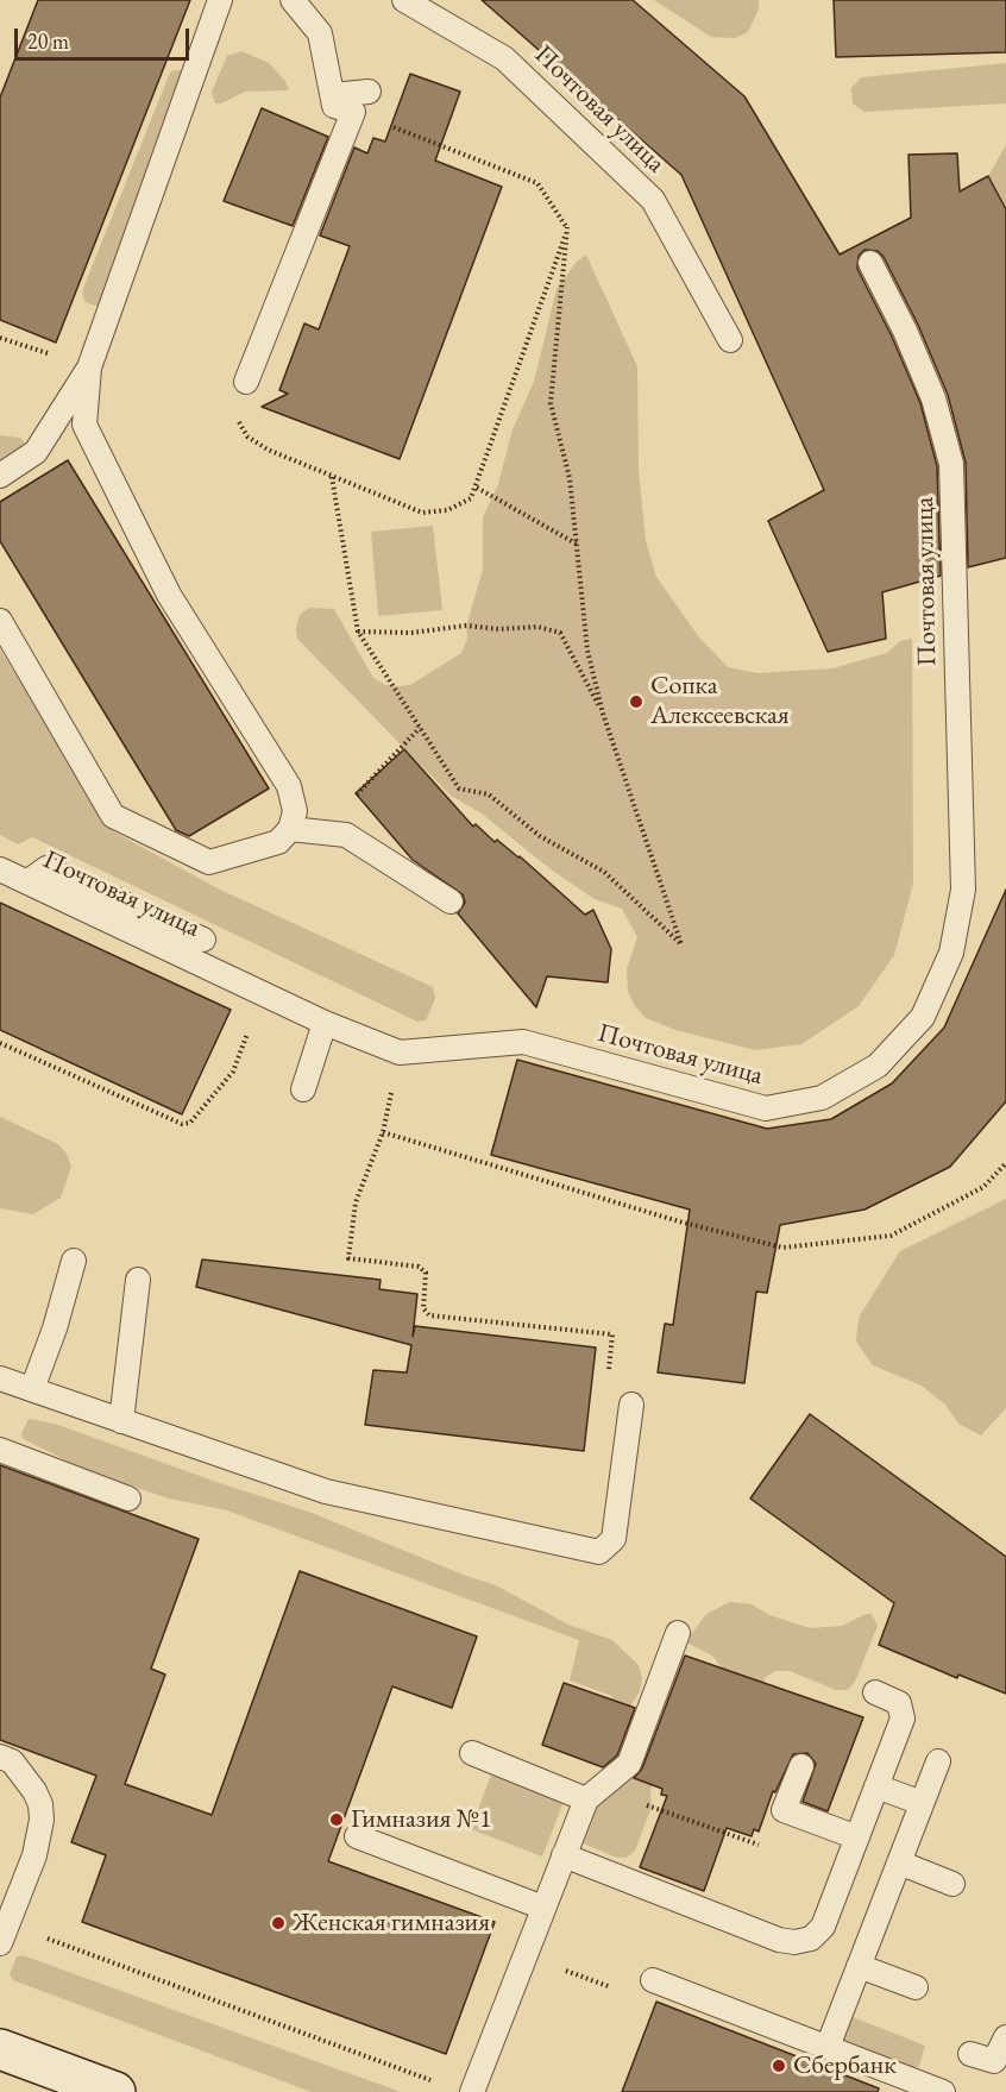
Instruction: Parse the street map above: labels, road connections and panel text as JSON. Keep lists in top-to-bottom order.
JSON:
{
  "streets": {
    "lane": ["Почтовая улица"]
  },
  "places": [
    "Сопка Алексеевская",
    "Гимназия №1",
    "Женская гимназия",
    "Сбербанк"
  ],
  "scale_bar": "20 m"
}
